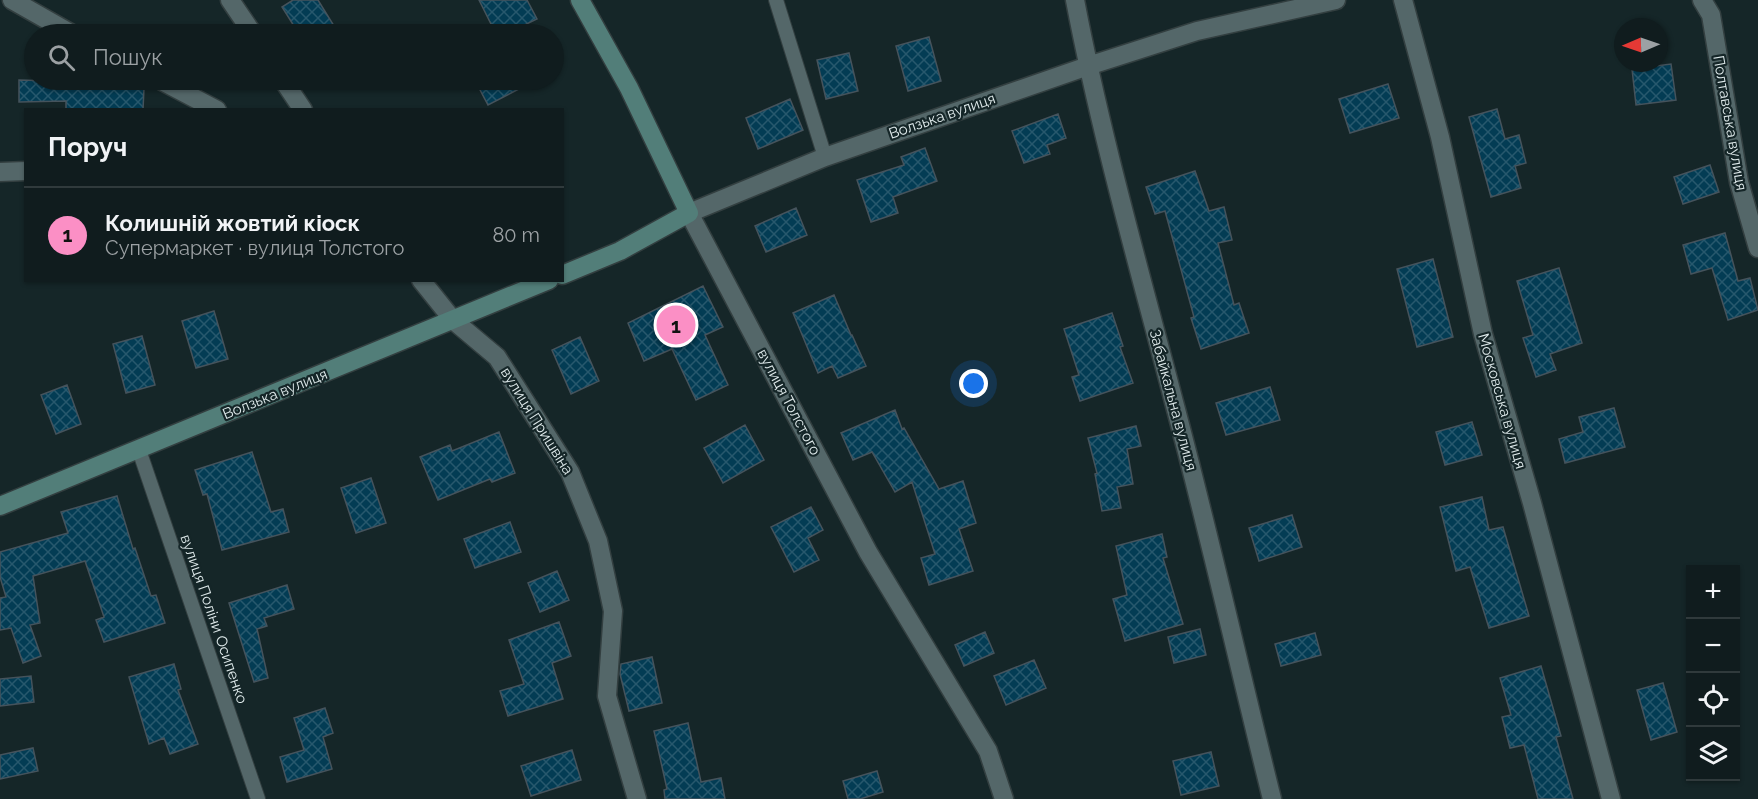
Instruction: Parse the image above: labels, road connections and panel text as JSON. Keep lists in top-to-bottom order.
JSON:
{
  "streets": {
    "street": [
      "Волзька вулиця",
      "Полтавська вулиця",
      "Забайкальна вулиця",
      "Московська вулиця",
      "вулиця Толстого",
      "вулиця Пришвіна"
    ],
    "lane": ["вулиця Поліни Осипенко"]
  },
  "crossings": [
    ["Волзька вулиця", "Забайкальна вулиця"],
    ["Волзька вулиця", "вулиця Толстого"],
    ["Волзька вулиця", "вулиця Пришвіна"],
    ["Волзька вулиця", "вулиця Поліни Осипенко"]
  ],
  "north": "left",
  "page": {
    "search": "Пошук",
    "heading": "Поруч",
    "list": [
      {
        "mark": "1",
        "name": "Колишній жовтий кіоск",
        "note": "Супермаркет · вулиця Толстого",
        "value": "80 m"
      }
    ],
    "pins": "1",
    "map_buttons": ["+", "−"]
  }
}
